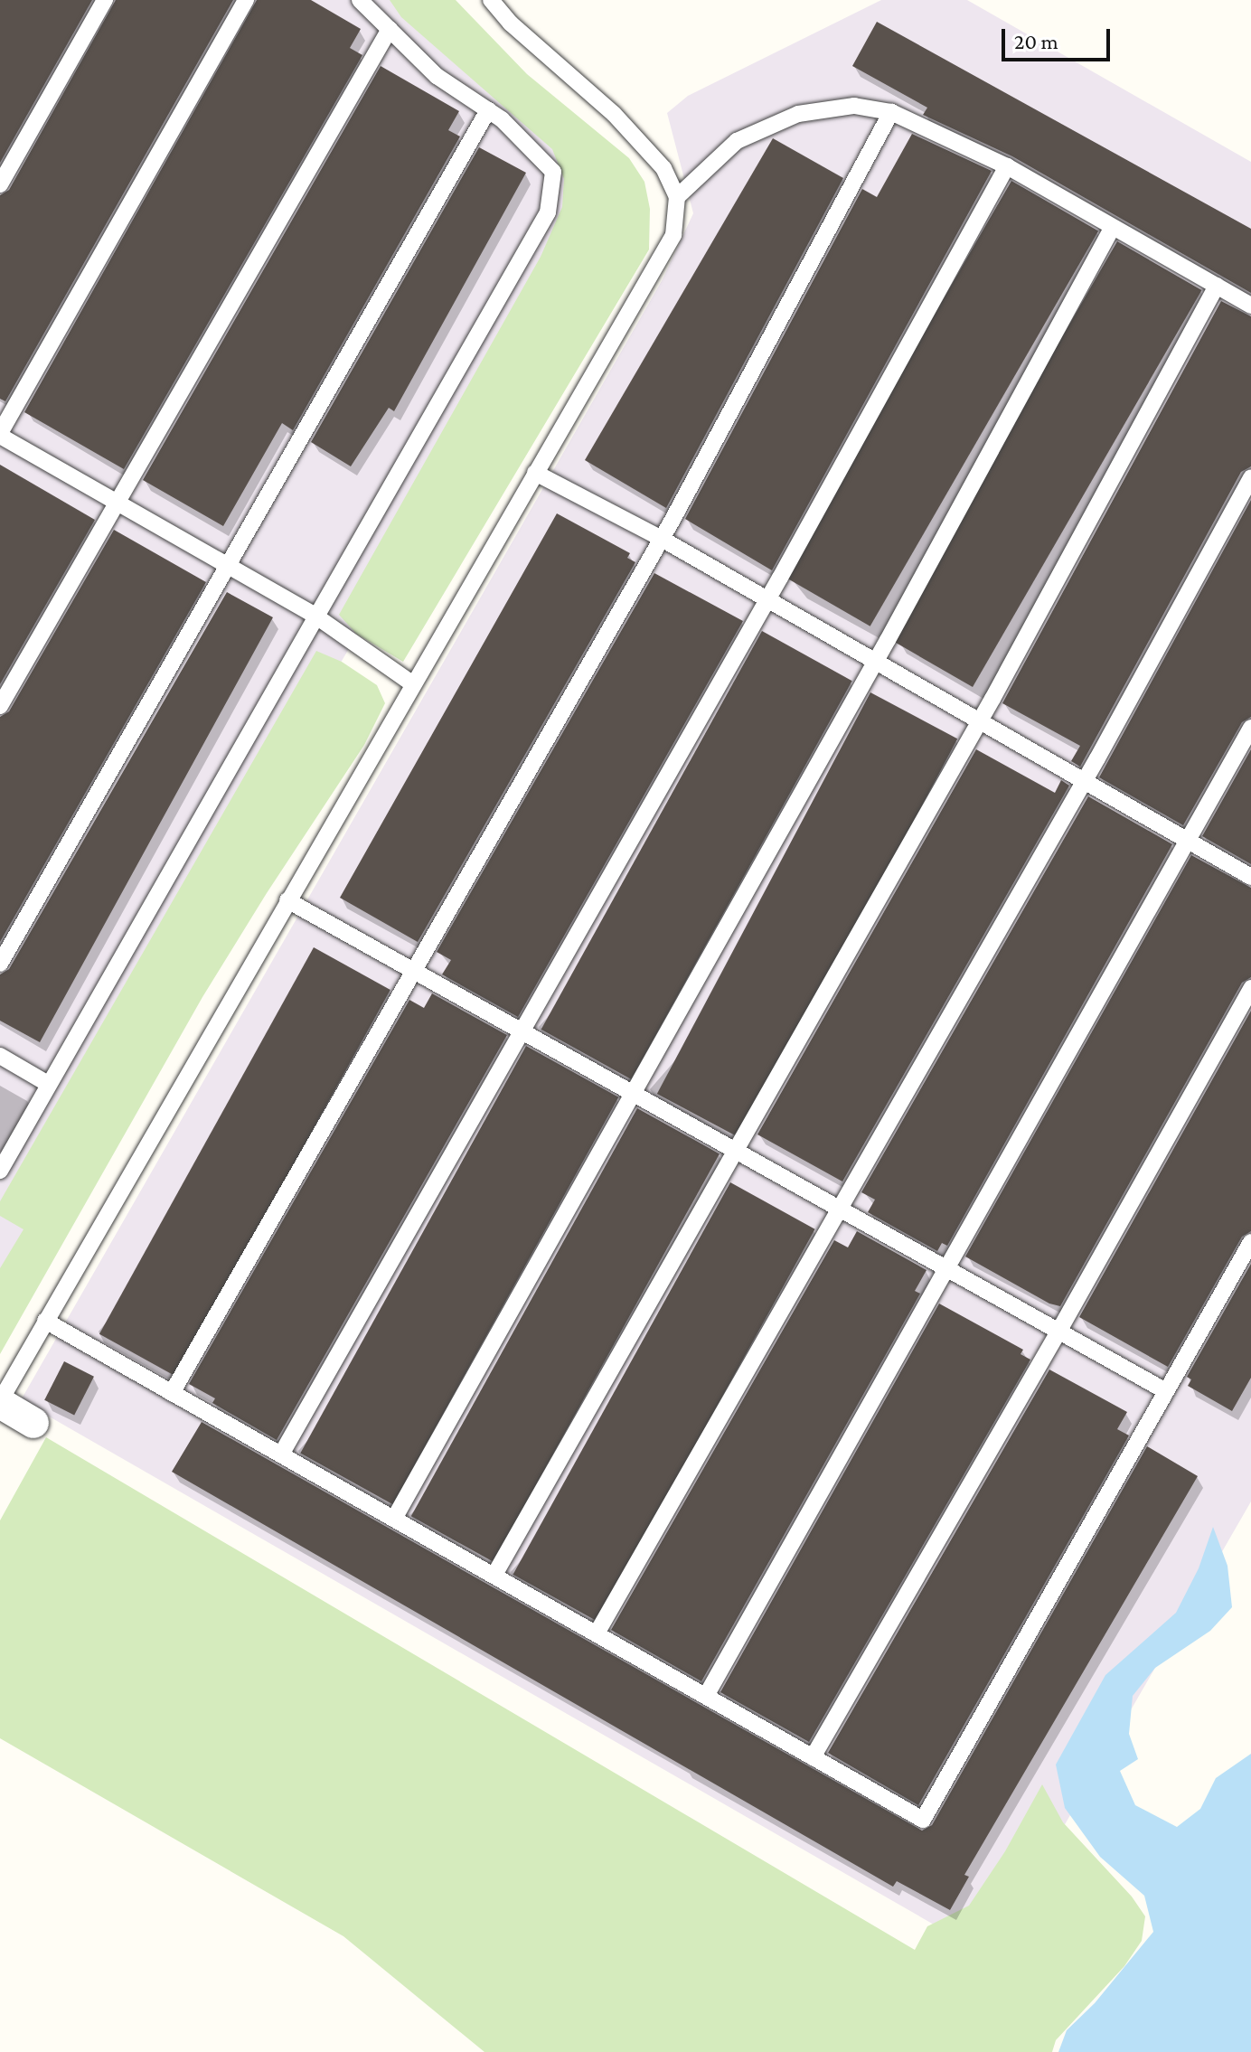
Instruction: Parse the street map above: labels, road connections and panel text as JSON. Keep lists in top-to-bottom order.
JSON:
{
  "scale_bar": "20 m"
}
